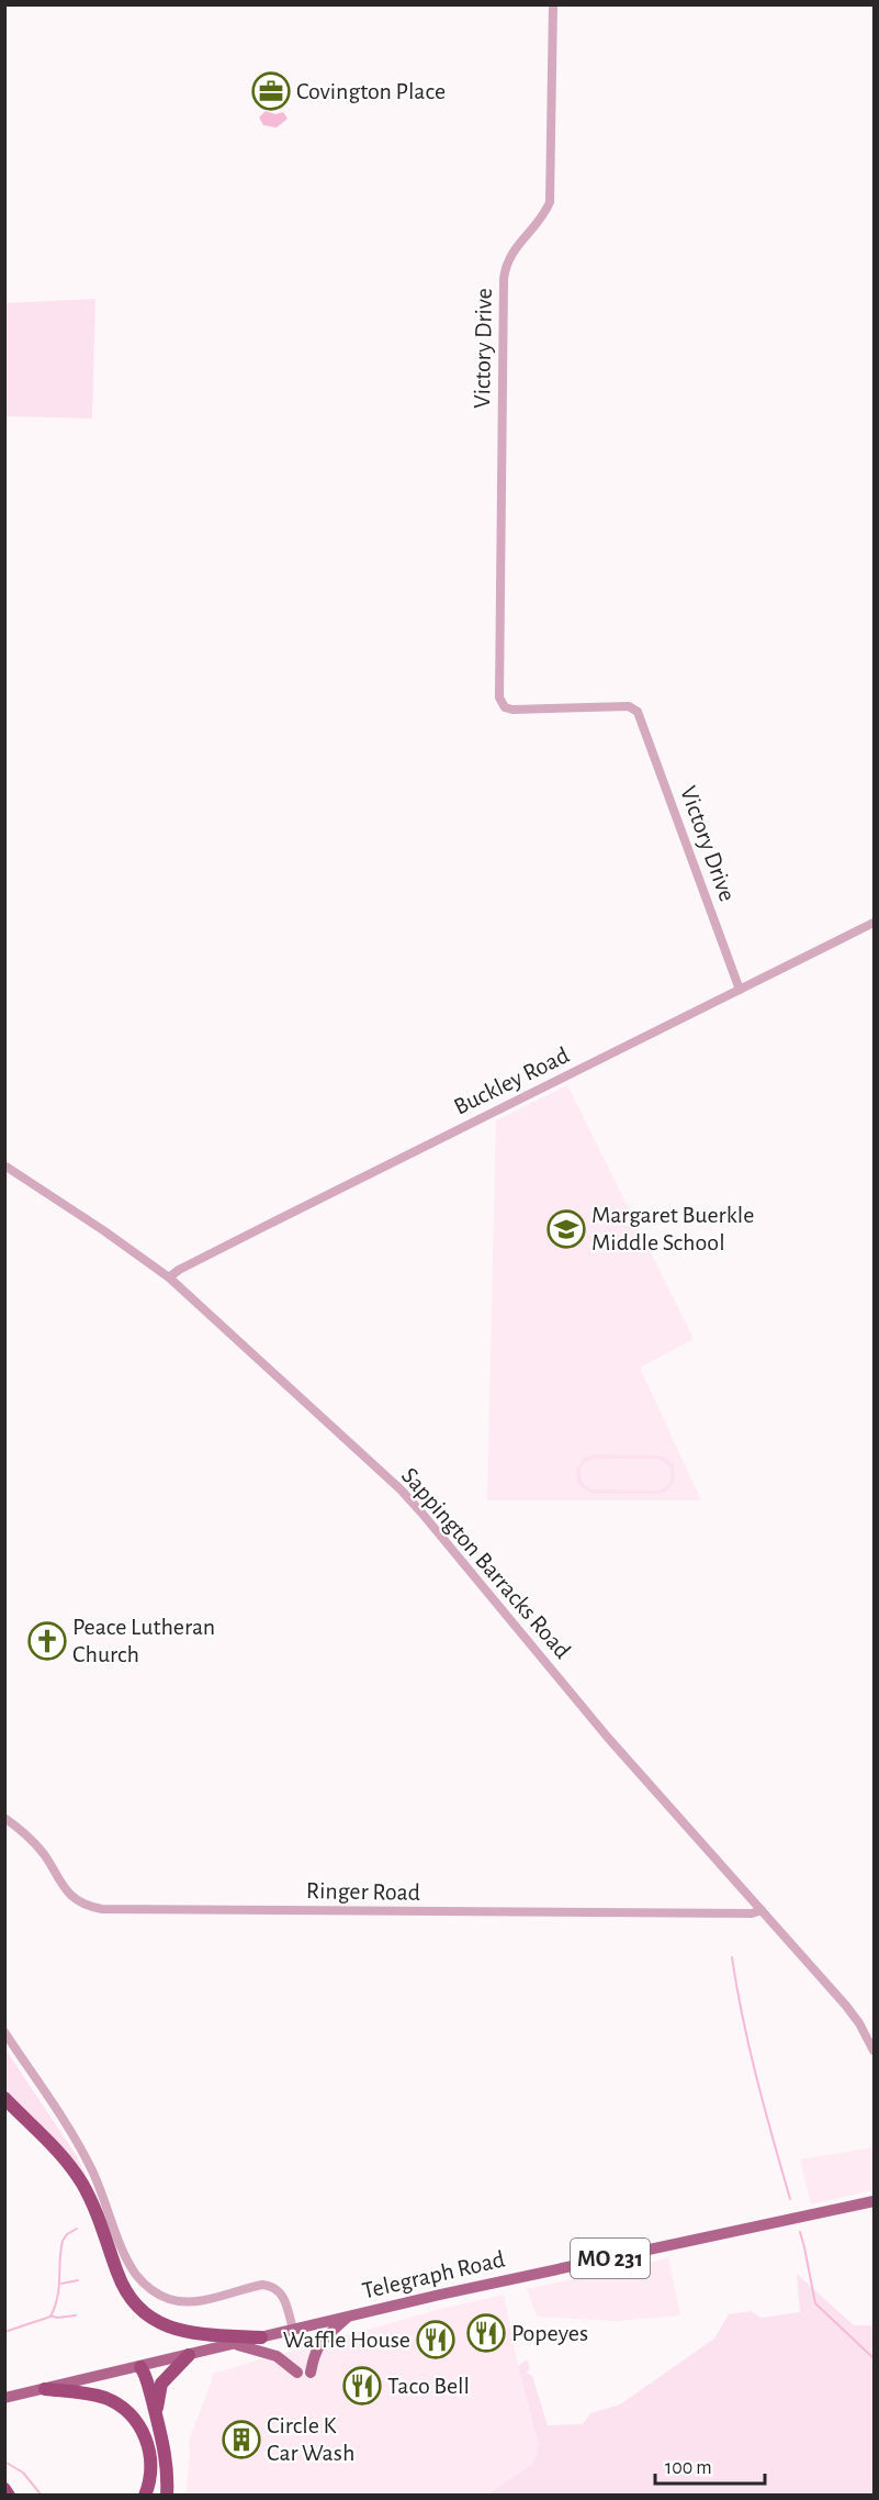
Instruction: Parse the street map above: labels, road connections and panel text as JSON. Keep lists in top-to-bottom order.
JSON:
{
  "streets": {
    "main road": ["MO 231", "Telegraph Road"],
    "street": [
      "Victory Drive",
      "Buckley Road",
      "Sappington Barracks Road",
      "Ringer Road"
    ]
  },
  "crossings": [
    ["Victory Drive", "Buckley Road"],
    ["Buckley Road", "Sappington Barracks Road"],
    ["Sappington Barracks Road", "Ringer Road"]
  ],
  "places": {
    "office": ["Covington Place"],
    "school or university": ["Margaret Buerkle Middle School"],
    "church": ["Peace Lutheran Church"],
    "restaurant": ["Popeyes", "Waffle House", "Taco Bell"],
    "building": ["Circle K Car Wash"]
  },
  "scale_bar": "100 m"
}
